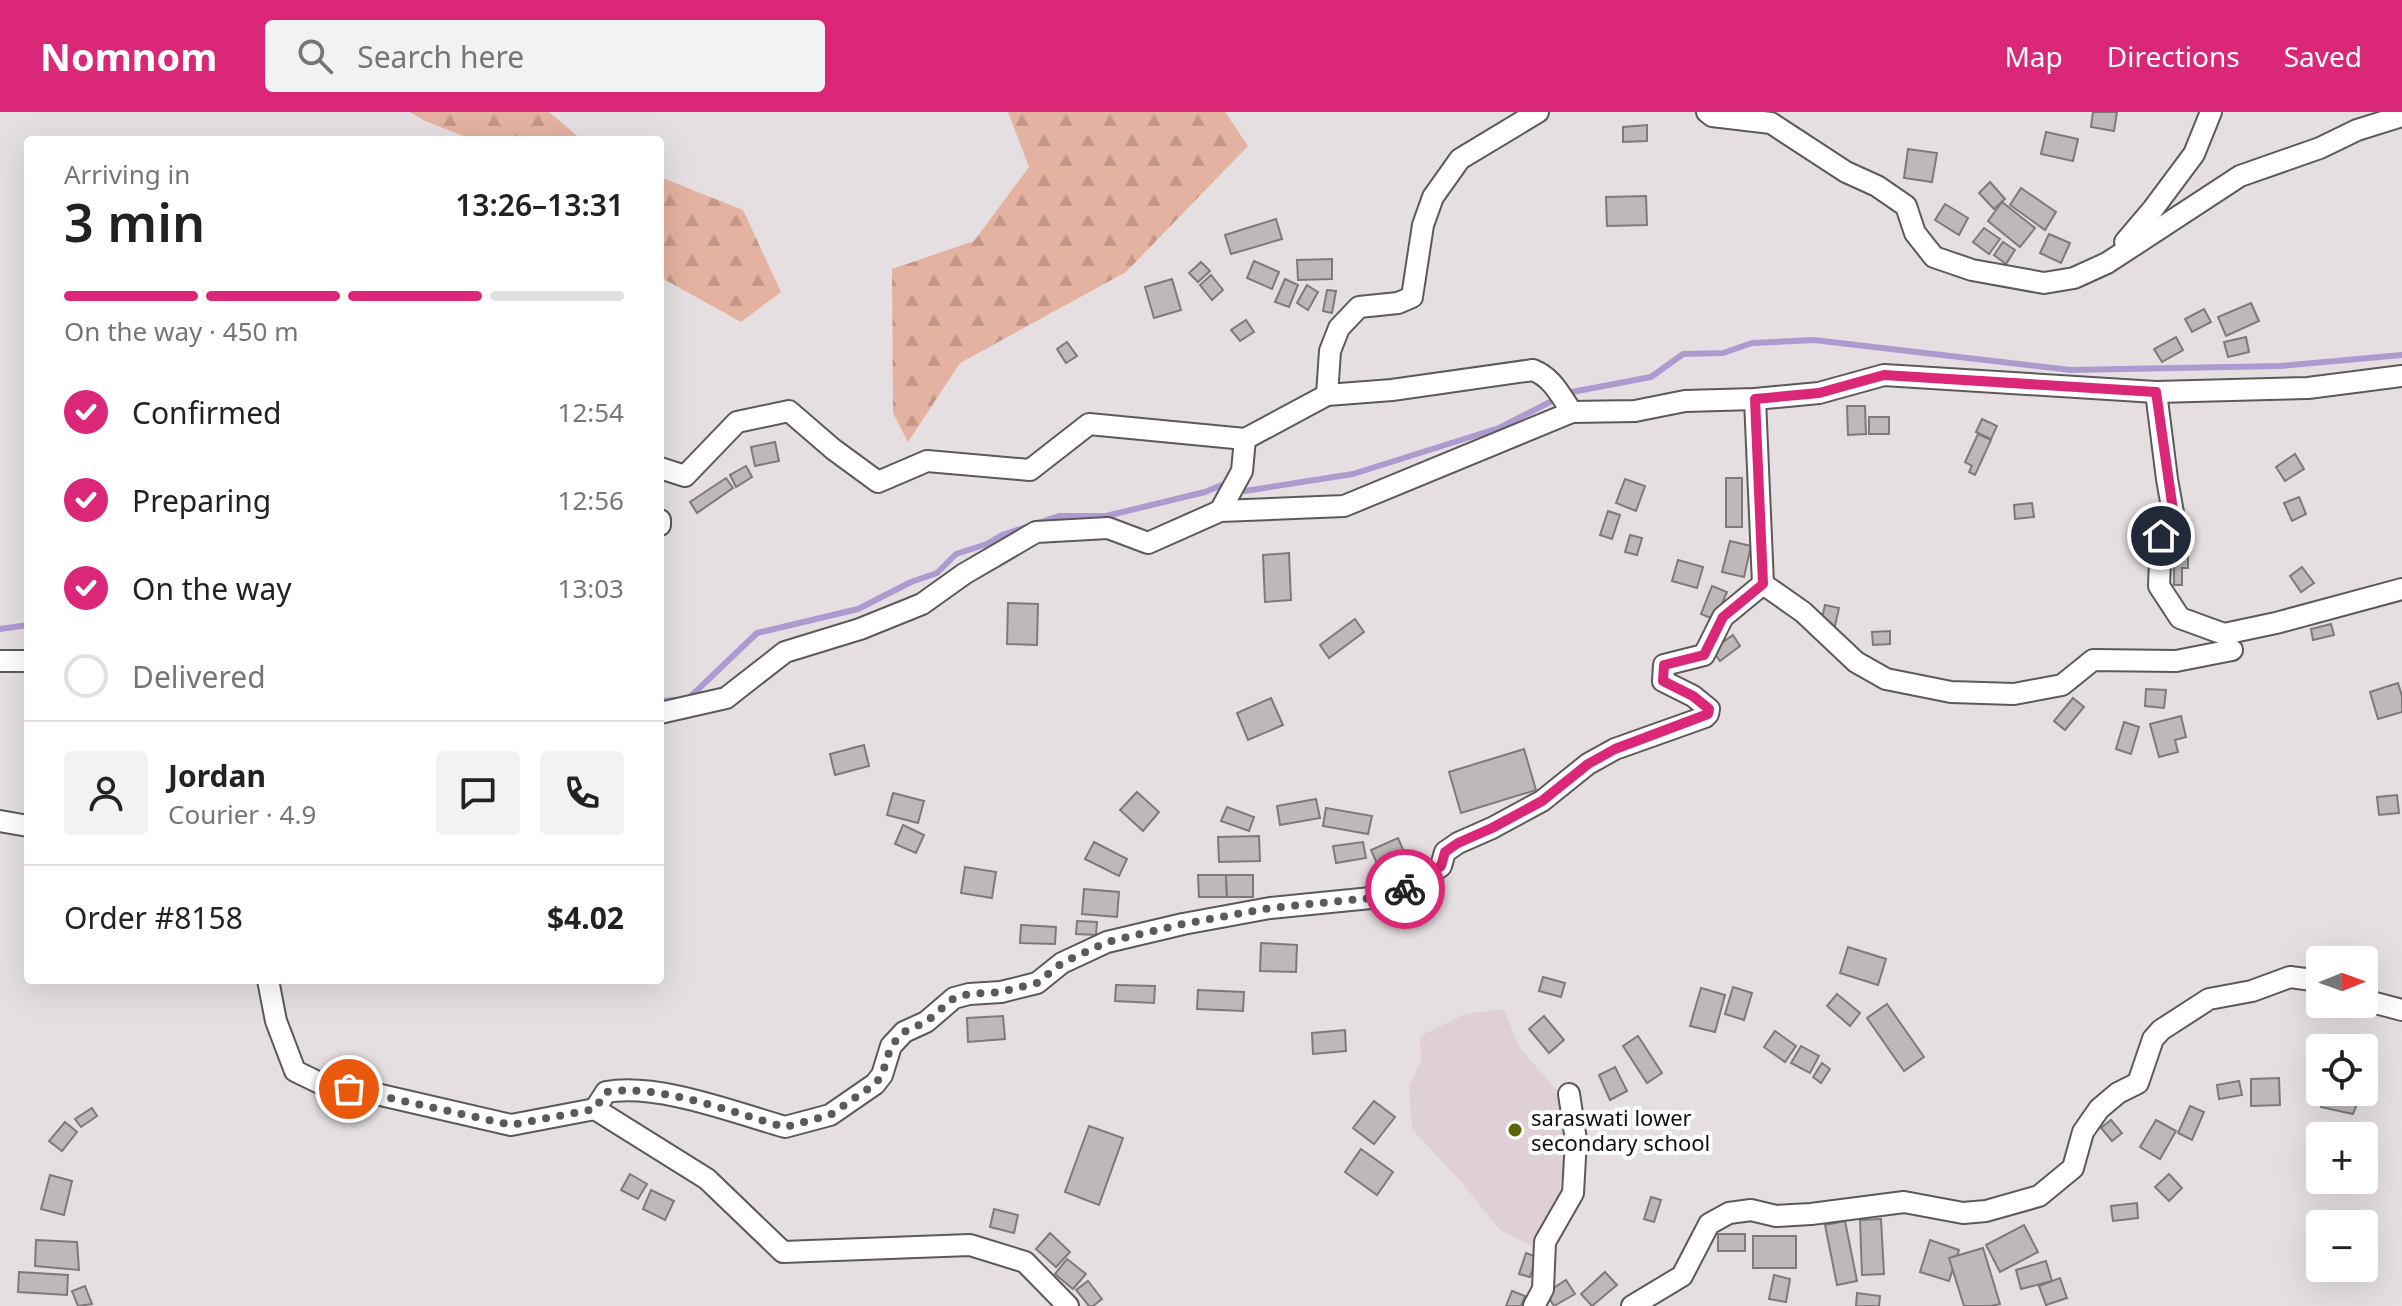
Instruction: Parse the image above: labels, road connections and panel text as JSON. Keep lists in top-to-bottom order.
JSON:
{
  "places": ["saraswati lower secondary school"],
  "north": "right",
  "page": {
    "header": "Nomnom",
    "search": "Search here",
    "nav": ["Map", "Directions", "Saved"],
    "heading": ["3 min", "Arriving in", "13:26–13:31"],
    "panel": [
      "Jordan",
      "Courier · 4.9",
      "Order #8158",
      "$4.02"
    ],
    "bar": "On the way · 450 m",
    "list": [
      ["Confirmed", "12:54"],
      ["Preparing", "12:56"],
      ["On the way", "13:03"],
      "Delivered"
    ],
    "map_buttons": ["+", "−"]
  }
}
